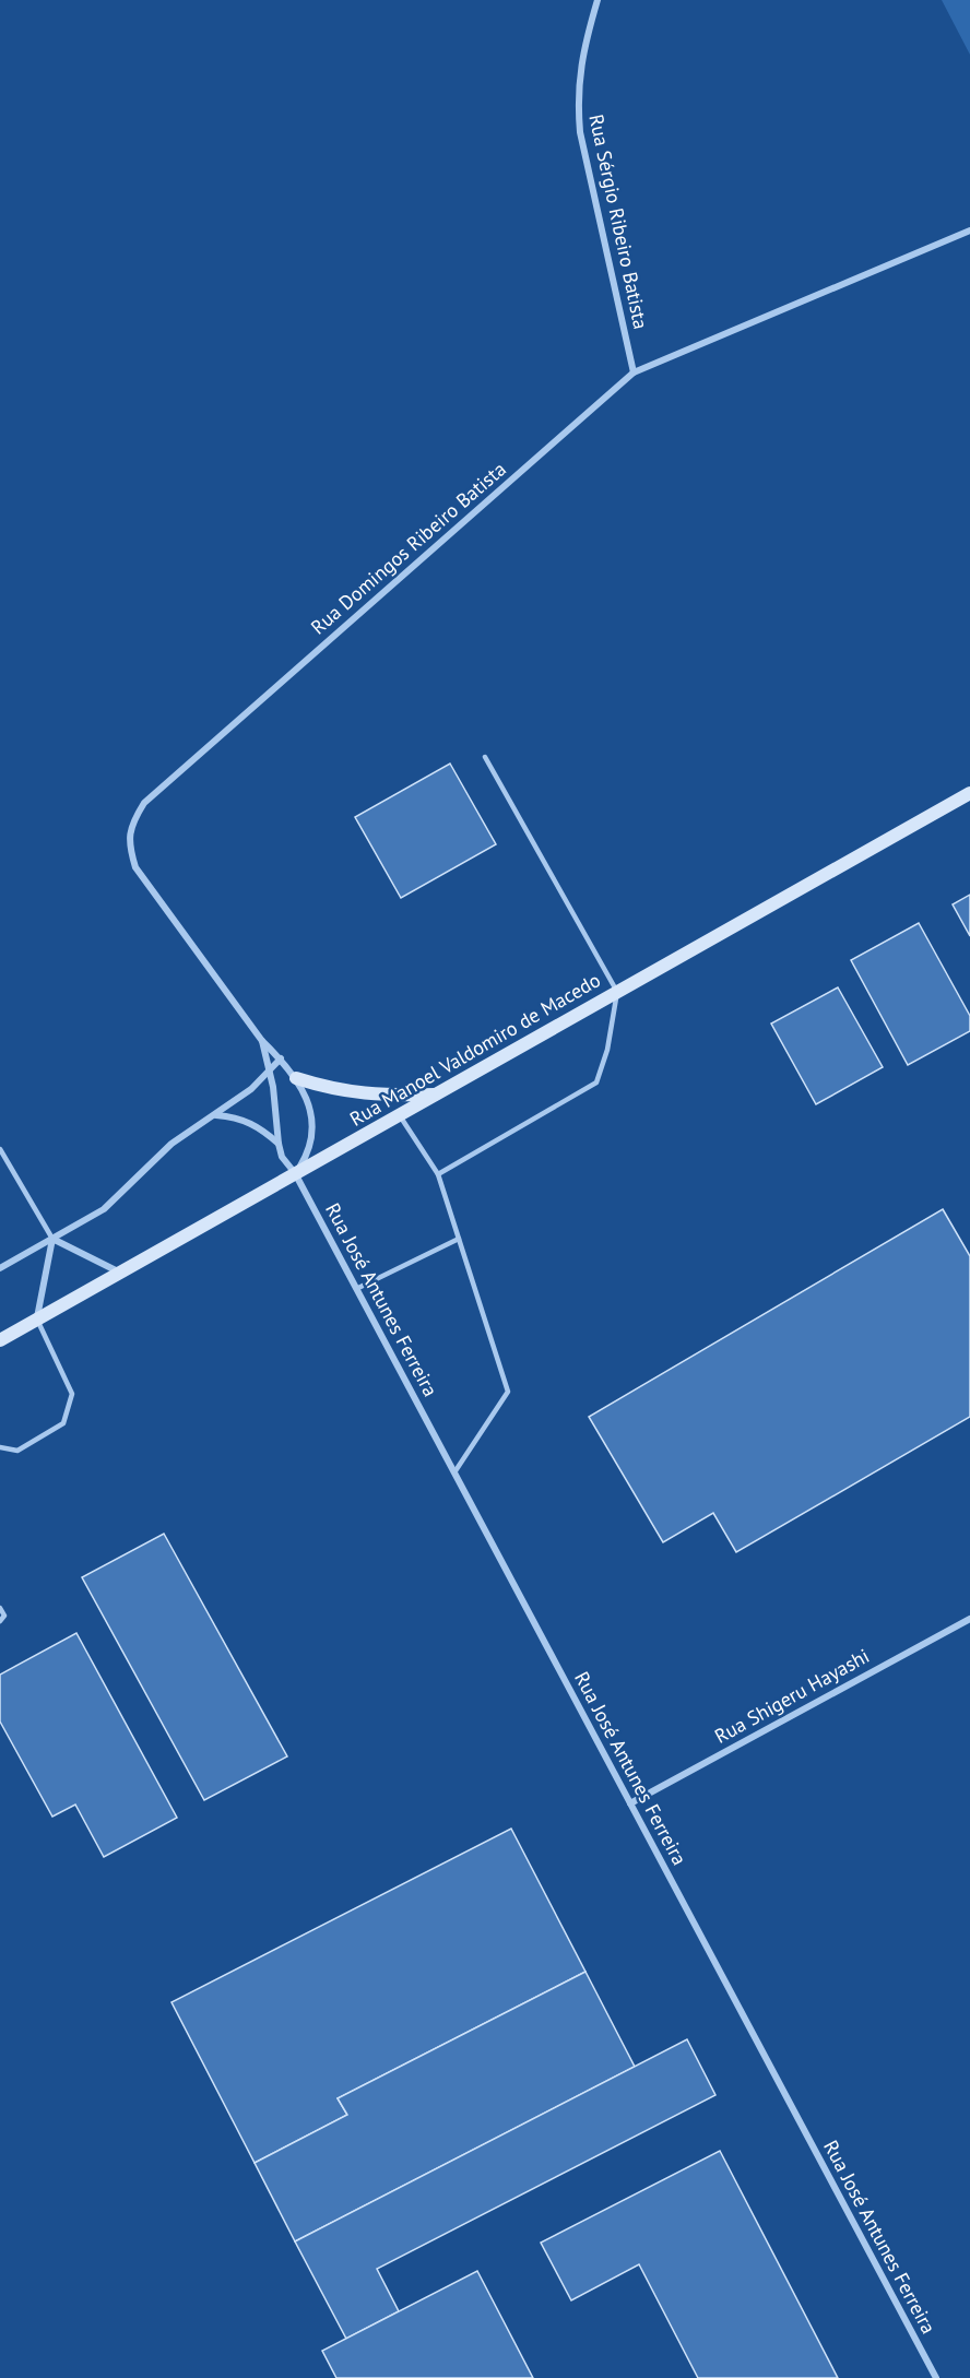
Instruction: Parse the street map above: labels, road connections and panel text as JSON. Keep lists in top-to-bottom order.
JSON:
{
  "streets": {
    "main road": ["Rua Manoel Valdomiro de Macedo"],
    "street": [
      "Rua Sérgio Ribeiro Batista",
      "Rua Domingos Ribeiro Batista",
      "Rua José Antunes Ferreira",
      "Rua Shigeru Hayashi"
    ]
  },
  "crossings": [
    ["Rua Sérgio Ribeiro Batista", "Rua Domingos Ribeiro Batista"],
    ["Rua Domingos Ribeiro Batista", "Rua Manoel Valdomiro de Macedo"],
    ["Rua Domingos Ribeiro Batista", "Rua José Antunes Ferreira"],
    ["Rua Manoel Valdomiro de Macedo", "Rua José Antunes Ferreira"],
    ["Rua José Antunes Ferreira", "Rua Shigeru Hayashi"]
  ]
}
